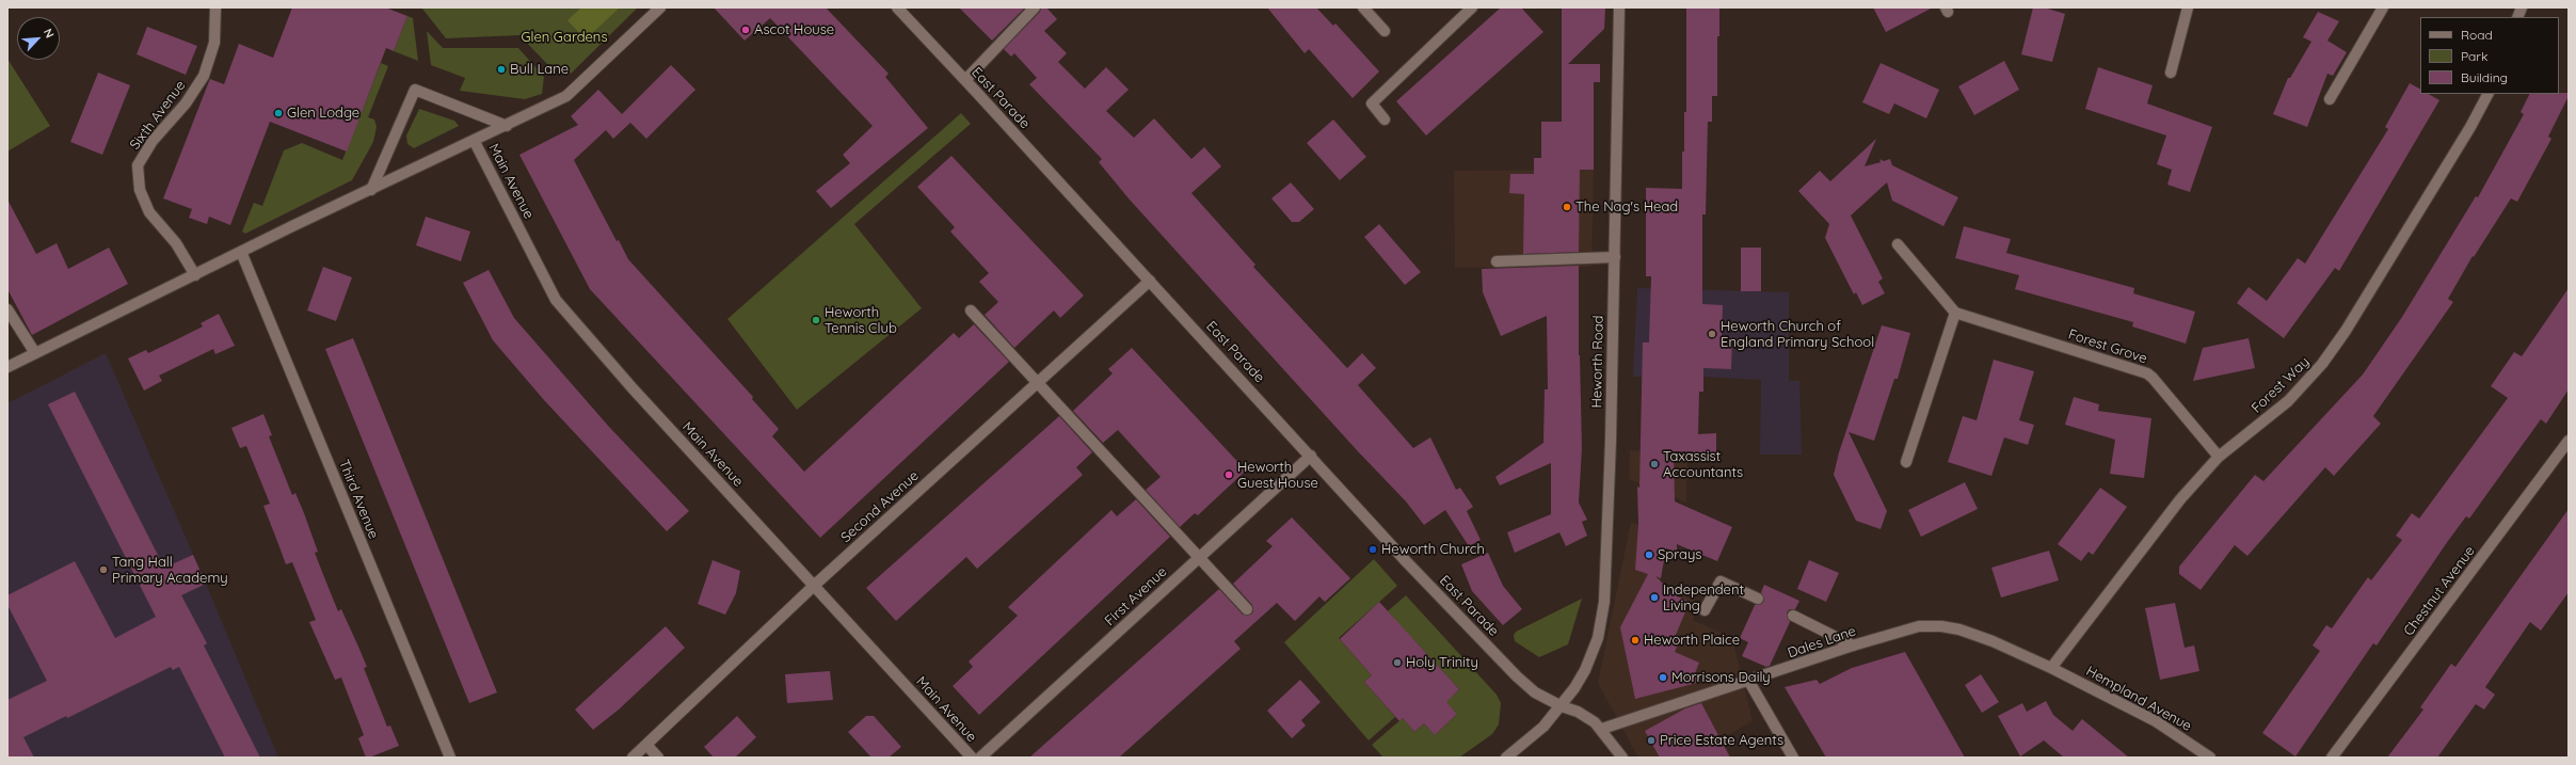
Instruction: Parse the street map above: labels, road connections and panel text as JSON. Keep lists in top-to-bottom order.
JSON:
{
  "streets": {
    "street": [
      "East Parade",
      "Sixth Avenue",
      "Main Avenue",
      "Forest Grove",
      "Heworth Road",
      "Forest Way",
      "Third Avenue",
      "Second Avenue",
      "Chestnut Avenue",
      "First Avenue",
      "Dales Lane",
      "Hempland Avenue"
    ]
  },
  "crossings": [
    ["East Parade", "Heworth Road"],
    ["East Parade", "Second Avenue"],
    ["East Parade", "First Avenue"],
    ["East Parade", "Dales Lane"],
    ["Main Avenue", "Second Avenue"],
    ["Forest Grove", "Forest Way"],
    ["Forest Way", "Dales Lane"],
    ["Forest Way", "Hempland Avenue"],
    ["Dales Lane", "Hempland Avenue"]
  ],
  "parks": ["Glen Gardens"],
  "places": [
    "Ascot House",
    "Bull Lane",
    "Glen Lodge",
    "The Nag's Head",
    "Heworth Tennis Club",
    "Heworth Church of England Primary School",
    "Taxassist Accountants",
    "Heworth Guest House",
    "Heworth Church",
    "Sprays",
    "Tang Hall Primary Academy",
    "Independent Living",
    "Heworth Plaice",
    "Holy Trinity",
    "Morrisons Daily",
    "Price Estate Agents"
  ],
  "legend": ["Road", "Park", "Building"],
  "north": "top right"
}
